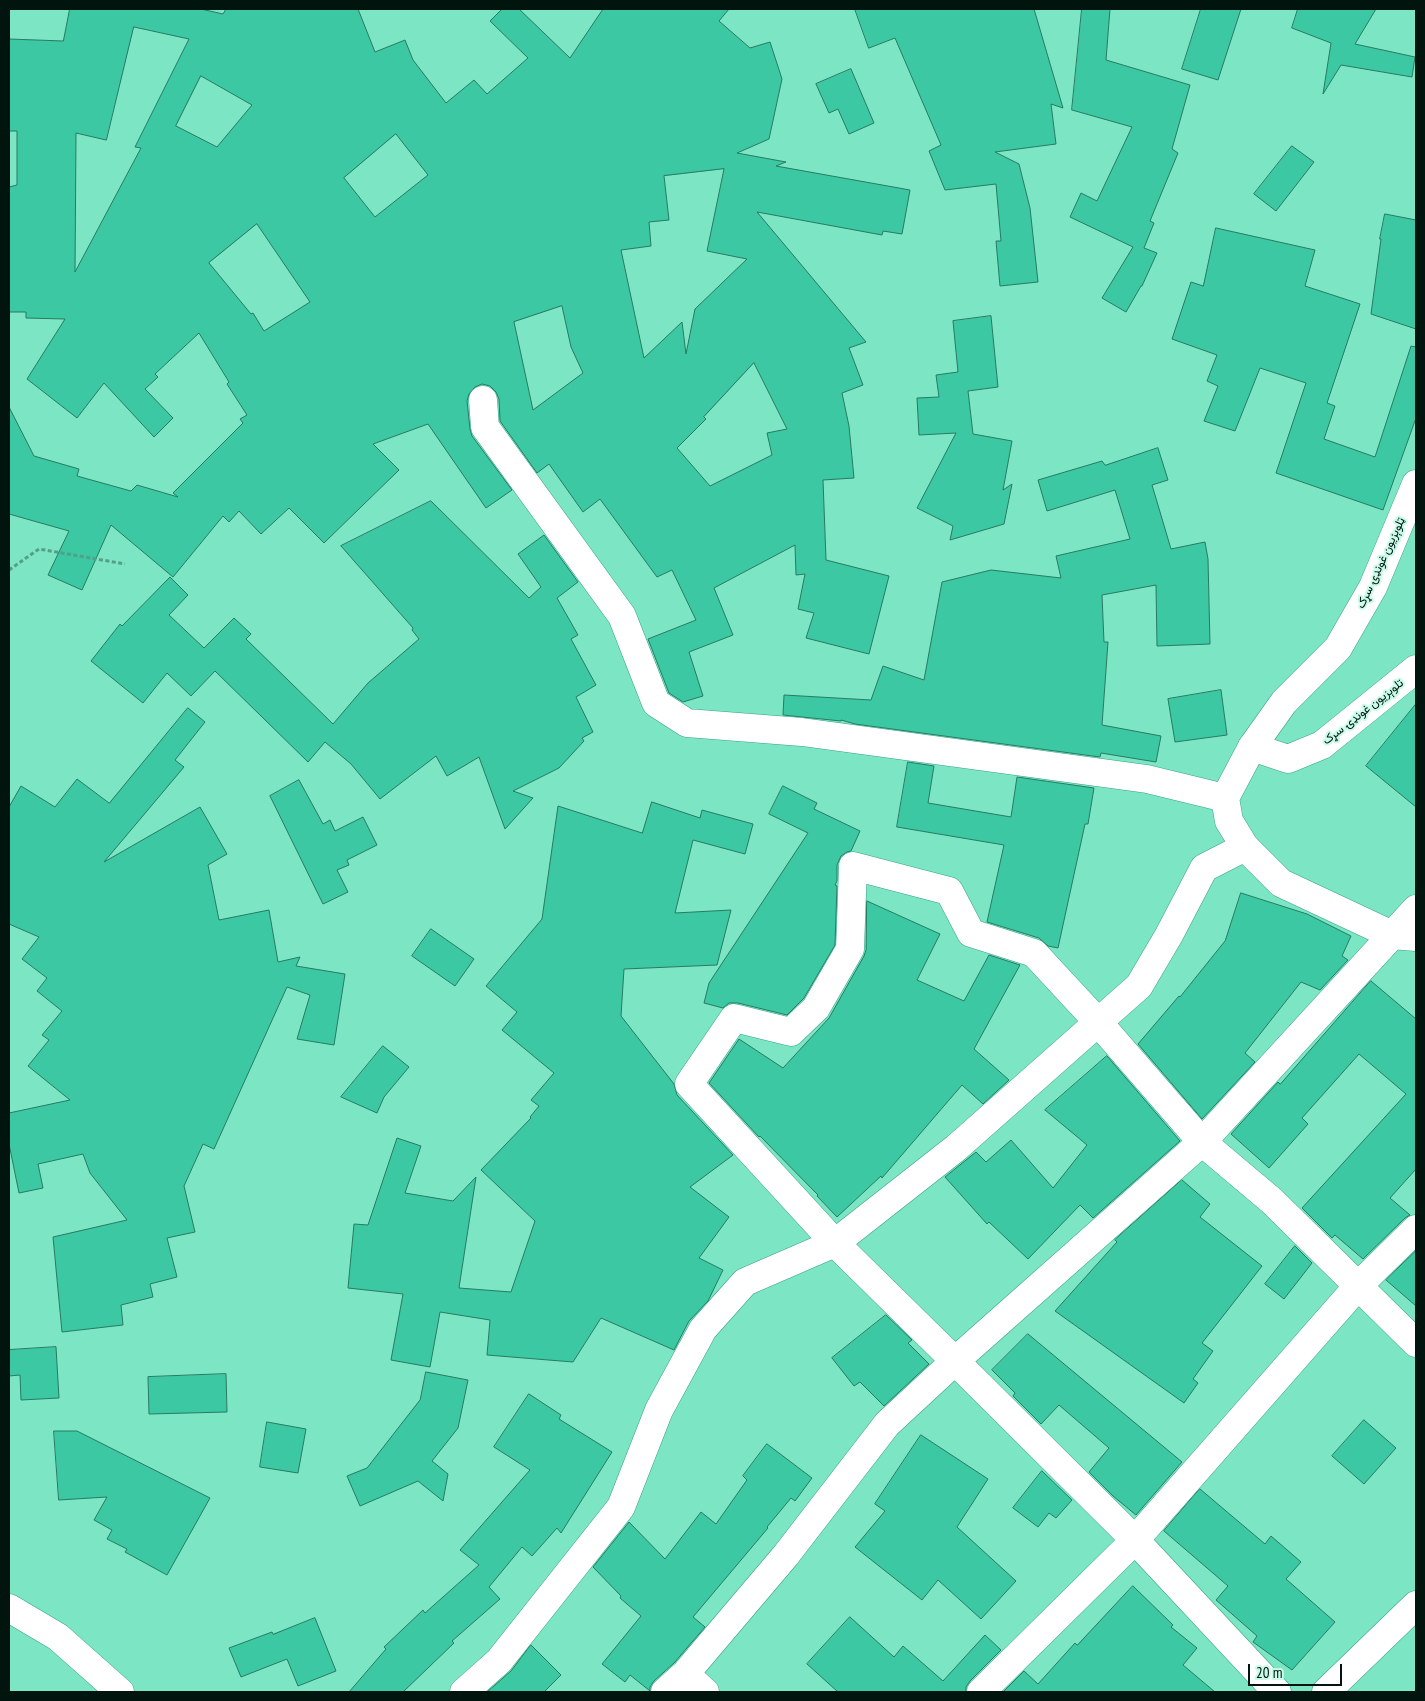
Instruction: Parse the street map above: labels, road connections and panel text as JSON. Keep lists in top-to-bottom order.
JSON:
{
  "streets": {
    "street": ["ټلوېزيون غونډۍ سړک", "تلوېزيون غونډۍ سړک"]
  },
  "crossings": [
    ["ټلوېزيون غونډۍ سړک", "تلوېزيون غونډۍ سړک"]
  ],
  "scale_bar": "20 m"
}
